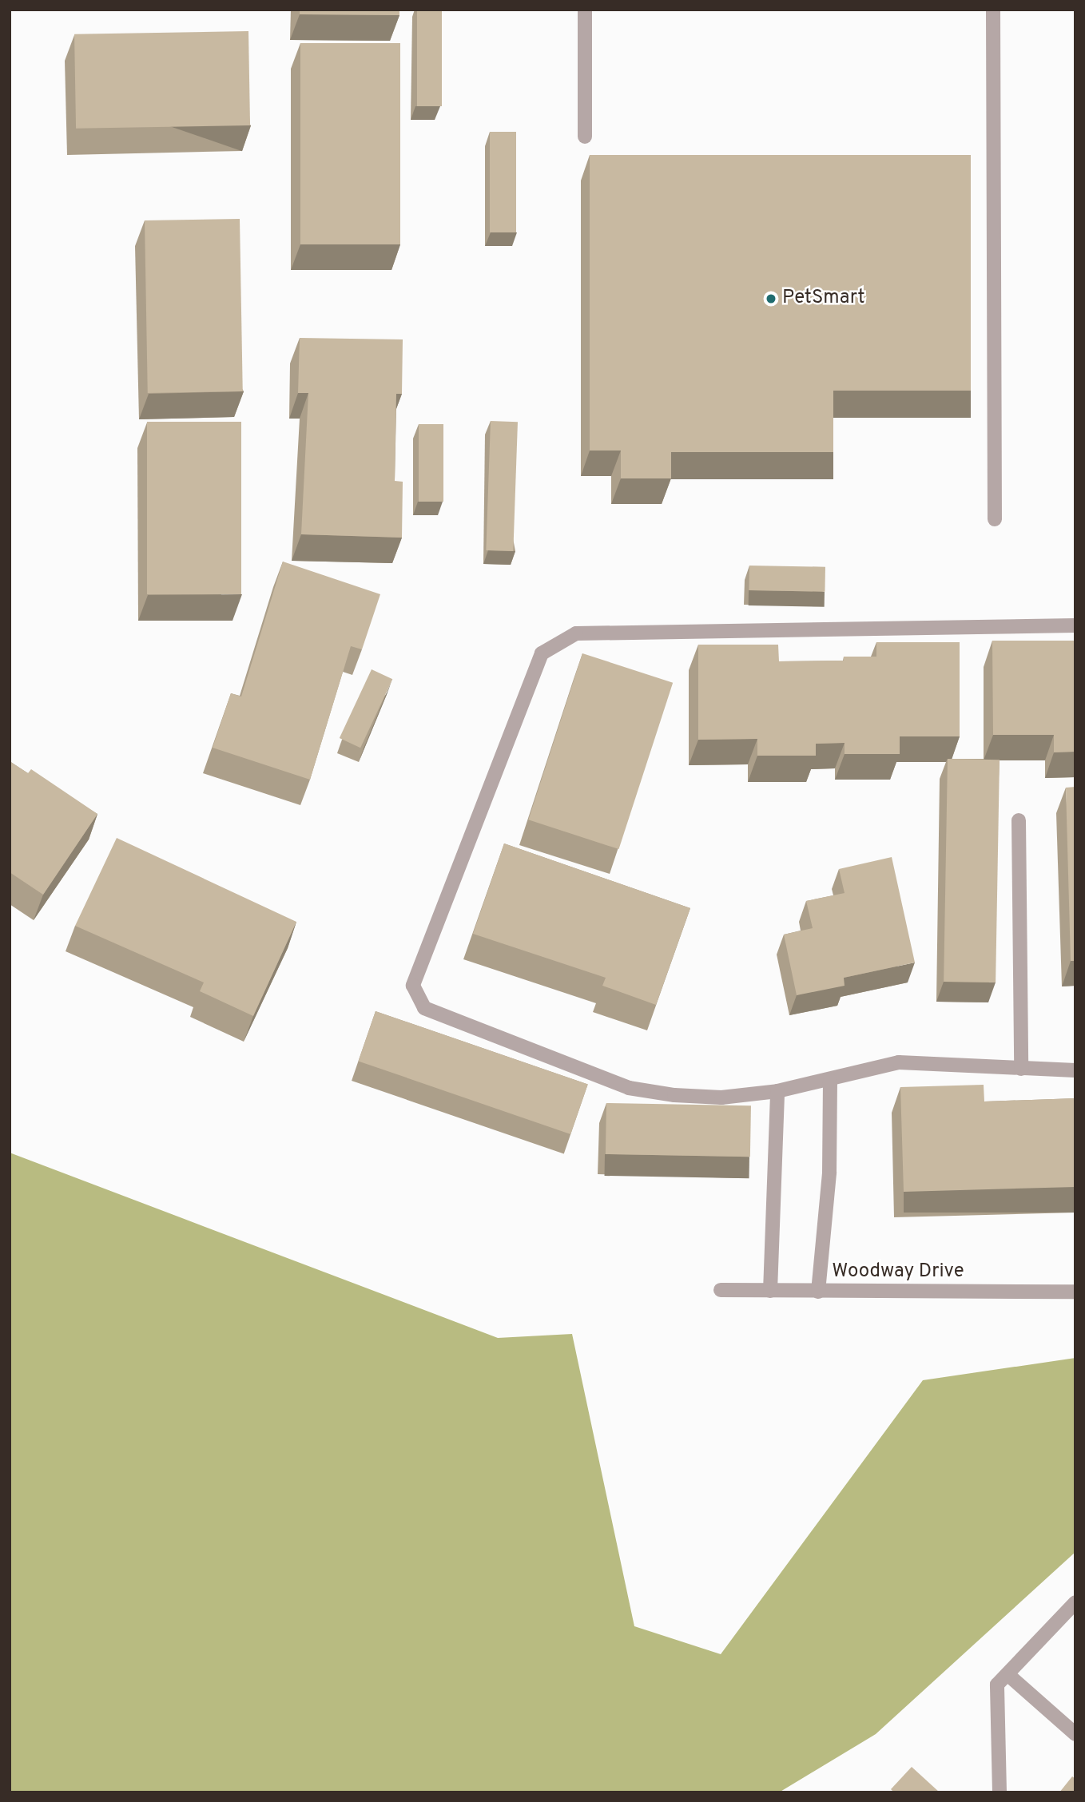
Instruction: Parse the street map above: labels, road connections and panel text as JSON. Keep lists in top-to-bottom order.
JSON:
{
  "streets": {
    "street": ["Woodway Drive"]
  },
  "places": ["PetSmart"]
}
